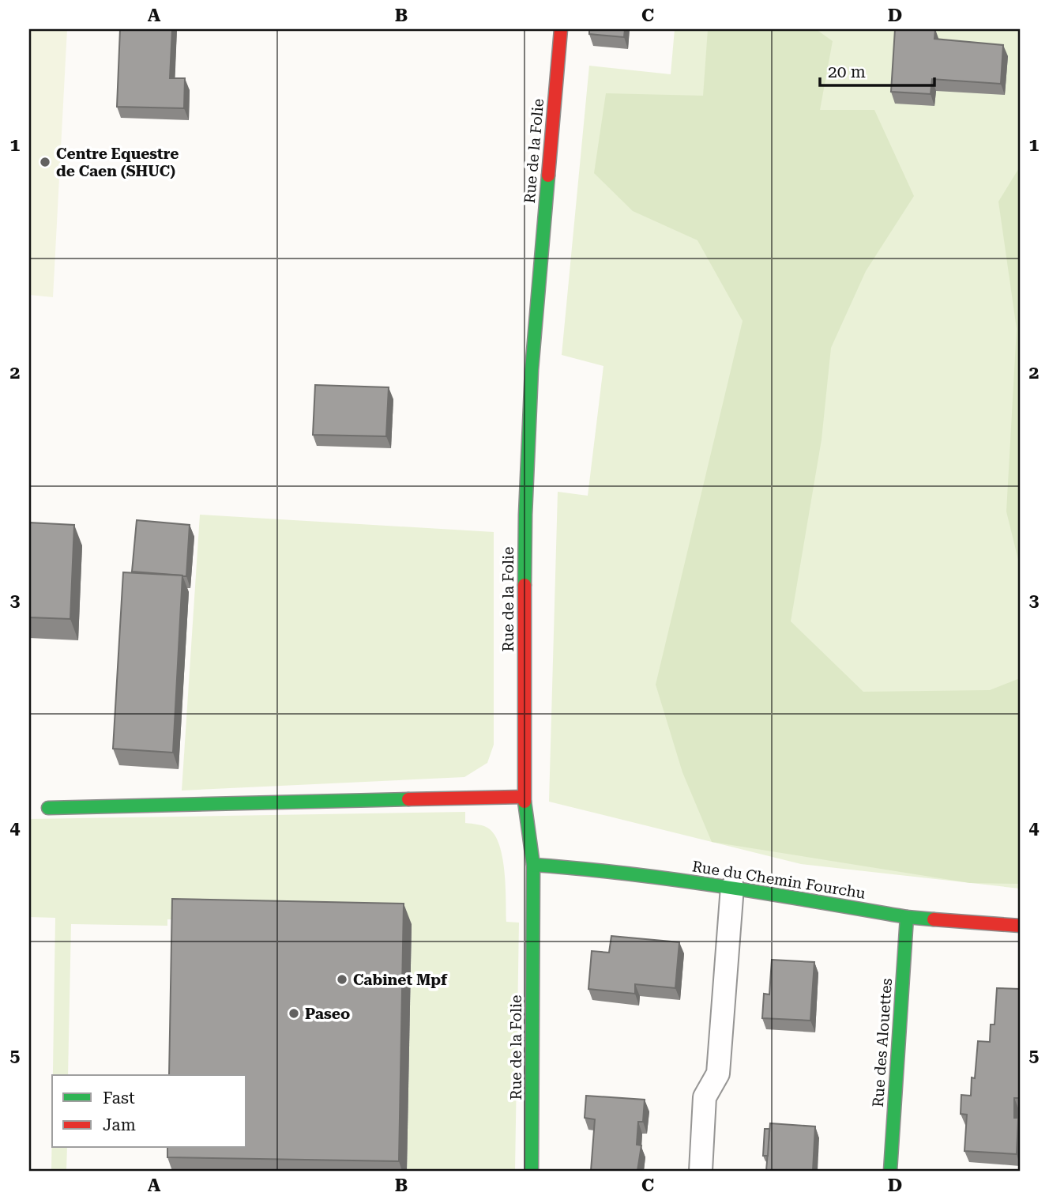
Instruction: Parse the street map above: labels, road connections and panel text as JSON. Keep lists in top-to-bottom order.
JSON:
{
  "streets": {
    "street": ["Rue de la Folie", "Rue du Chemin Fourchu", "Rue des Alouettes"]
  },
  "crossings": [
    ["Rue de la Folie", "Rue du Chemin Fourchu"],
    ["Rue du Chemin Fourchu", "Rue des Alouettes"]
  ],
  "places": ["Centre Equestre de Caen (SHUC)", "Cabinet Mpf", "Paseo"],
  "legend": ["Fast", "Jam"],
  "scale_bar": "20 m",
  "grid": {
    "columns": [
      "A",
      "B",
      "C",
      "D"
    ],
    "rows": [
      "1",
      "2",
      "3",
      "4",
      "5"
    ]
  }
}
